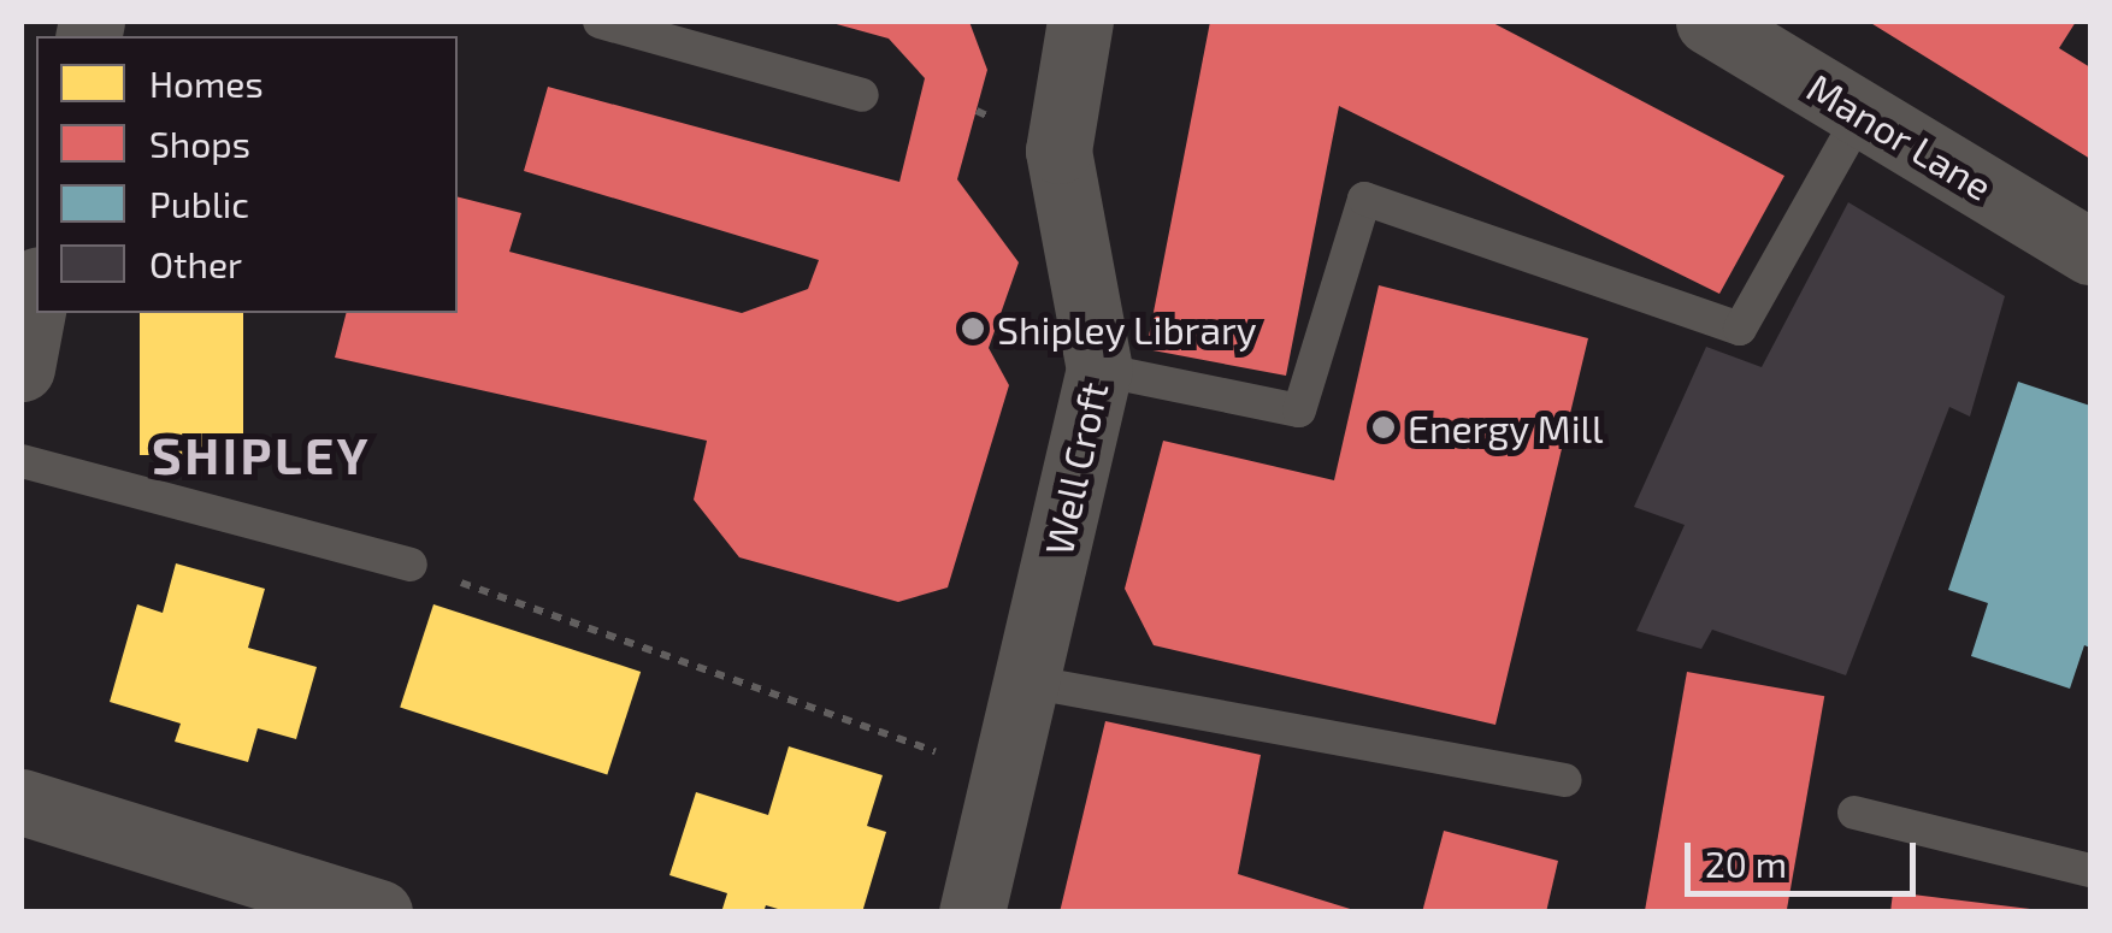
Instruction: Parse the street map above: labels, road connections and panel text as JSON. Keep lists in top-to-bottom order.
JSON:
{
  "streets": {
    "street": ["Manor Lane", "Well Croft"]
  },
  "districts": ["SHIPLEY"],
  "places": ["Shipley Library", "Energy Mill"],
  "legend": [
    "Homes",
    "Shops",
    "Public",
    "Other"
  ],
  "scale_bar": "20 m"
}
